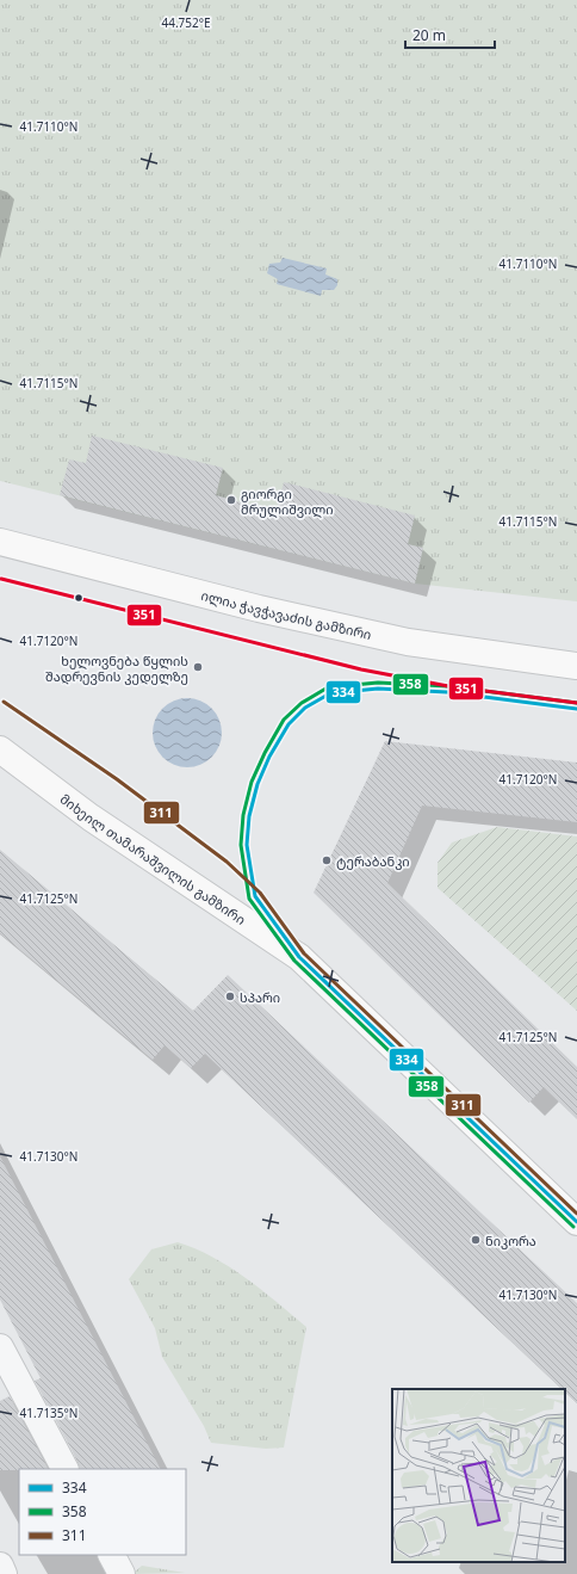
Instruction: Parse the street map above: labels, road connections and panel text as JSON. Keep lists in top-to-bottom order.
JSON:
{
  "streets": {
    "main road": ["ილია ჭავჭავაძის გამზირი", "მიხეილ თამარაშვილის გამზირი"]
  },
  "places": [
    "გიორგი მრულიშვილი",
    "ხელოვნება წყლის შადრევნის კედელზე",
    "ტერაბანკი",
    "სპარი",
    "ნიკორა"
  ],
  "lines": [
    "transit line 351",
    "transit line 358",
    "transit line 334",
    "transit line 311"
  ],
  "legend": ["334", "358", "311"],
  "scale_bar": "20 m",
  "coordinates": [
    "44.752°E",
    "41.7110°N",
    "41.7115°N",
    "41.7120°N",
    "41.7125°N",
    "41.7130°N",
    "41.7135°N"
  ]
}
